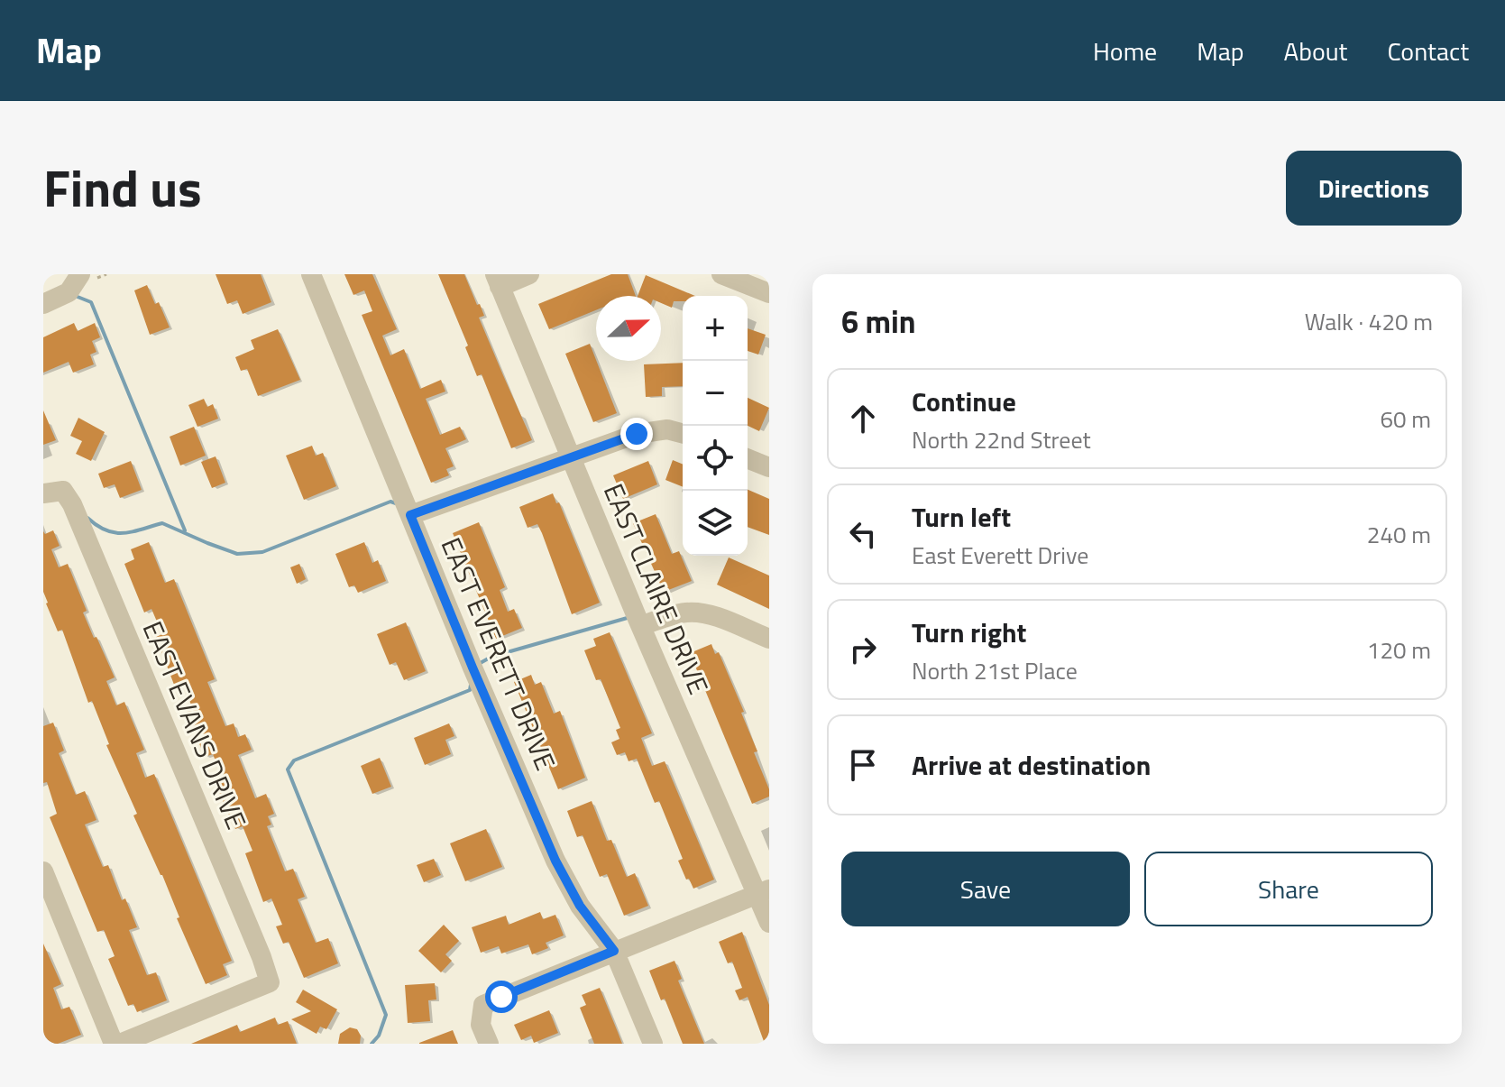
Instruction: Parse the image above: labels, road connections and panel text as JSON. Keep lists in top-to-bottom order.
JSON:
{
  "streets": {
    "street": ["EAST CLAIRE DRIVE", "EAST EVERETT DRIVE", "EAST EVANS DRIVE"]
  },
  "north": "right",
  "page": {
    "header": "Map",
    "nav": [
      "Home",
      "Map",
      "About",
      "Contact"
    ],
    "title": "Find us",
    "buttons": [
      "Directions",
      ["Save", "Share"]
    ],
    "heading": ["6 min", "Walk · 420 m"],
    "map_buttons": ["+", "−"],
    "list": [
      ["Continue", "North 22nd Street", "60 m"],
      ["Turn left", "East Everett Drive", "240 m"],
      ["Turn right", "North 21st Place", "120 m"],
      "Arrive at destination"
    ]
  }
}
